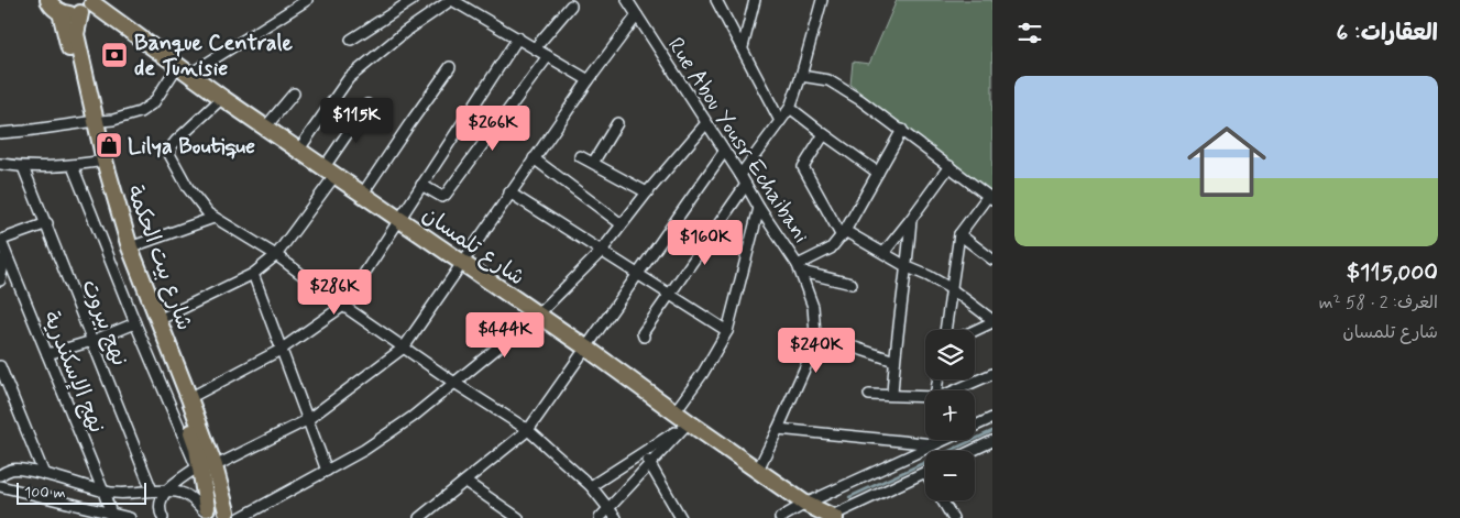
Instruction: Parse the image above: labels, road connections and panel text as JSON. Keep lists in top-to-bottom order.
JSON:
{
  "streets": {
    "main road": ["شارع تلمسان", "شارع بيت الحكمة"],
    "street": ["Rue Abou Yousr Echaibani", "نهج بيروت", "نهج الإسكندرية"]
  },
  "crossings": [
    ["Rue Abou Yousr Echaibani", "شارع تلمسان"],
    ["شارع تلمسان", "شارع بيت الحكمة"],
    ["نهج بيروت", "نهج الإسكندرية"]
  ],
  "places": {
    "bank": ["Banque Centrale de Tunisie"],
    "shop": ["Lilya Boutique"]
  },
  "scale_bar": "100 m",
  "page": {
    "heading": "العقارات: 6",
    "list": [
      {
        "name": "$115,000",
        "note": "الغرف: 2 · 58 m² · شارع تلمسان"
      }
    ],
    "price": [
      "$115K",
      "$266K",
      "$160K",
      "$286K",
      "$444K",
      "$240K"
    ],
    "map_buttons": ["+", "−"],
    "scale": "100 m"
  }
}
